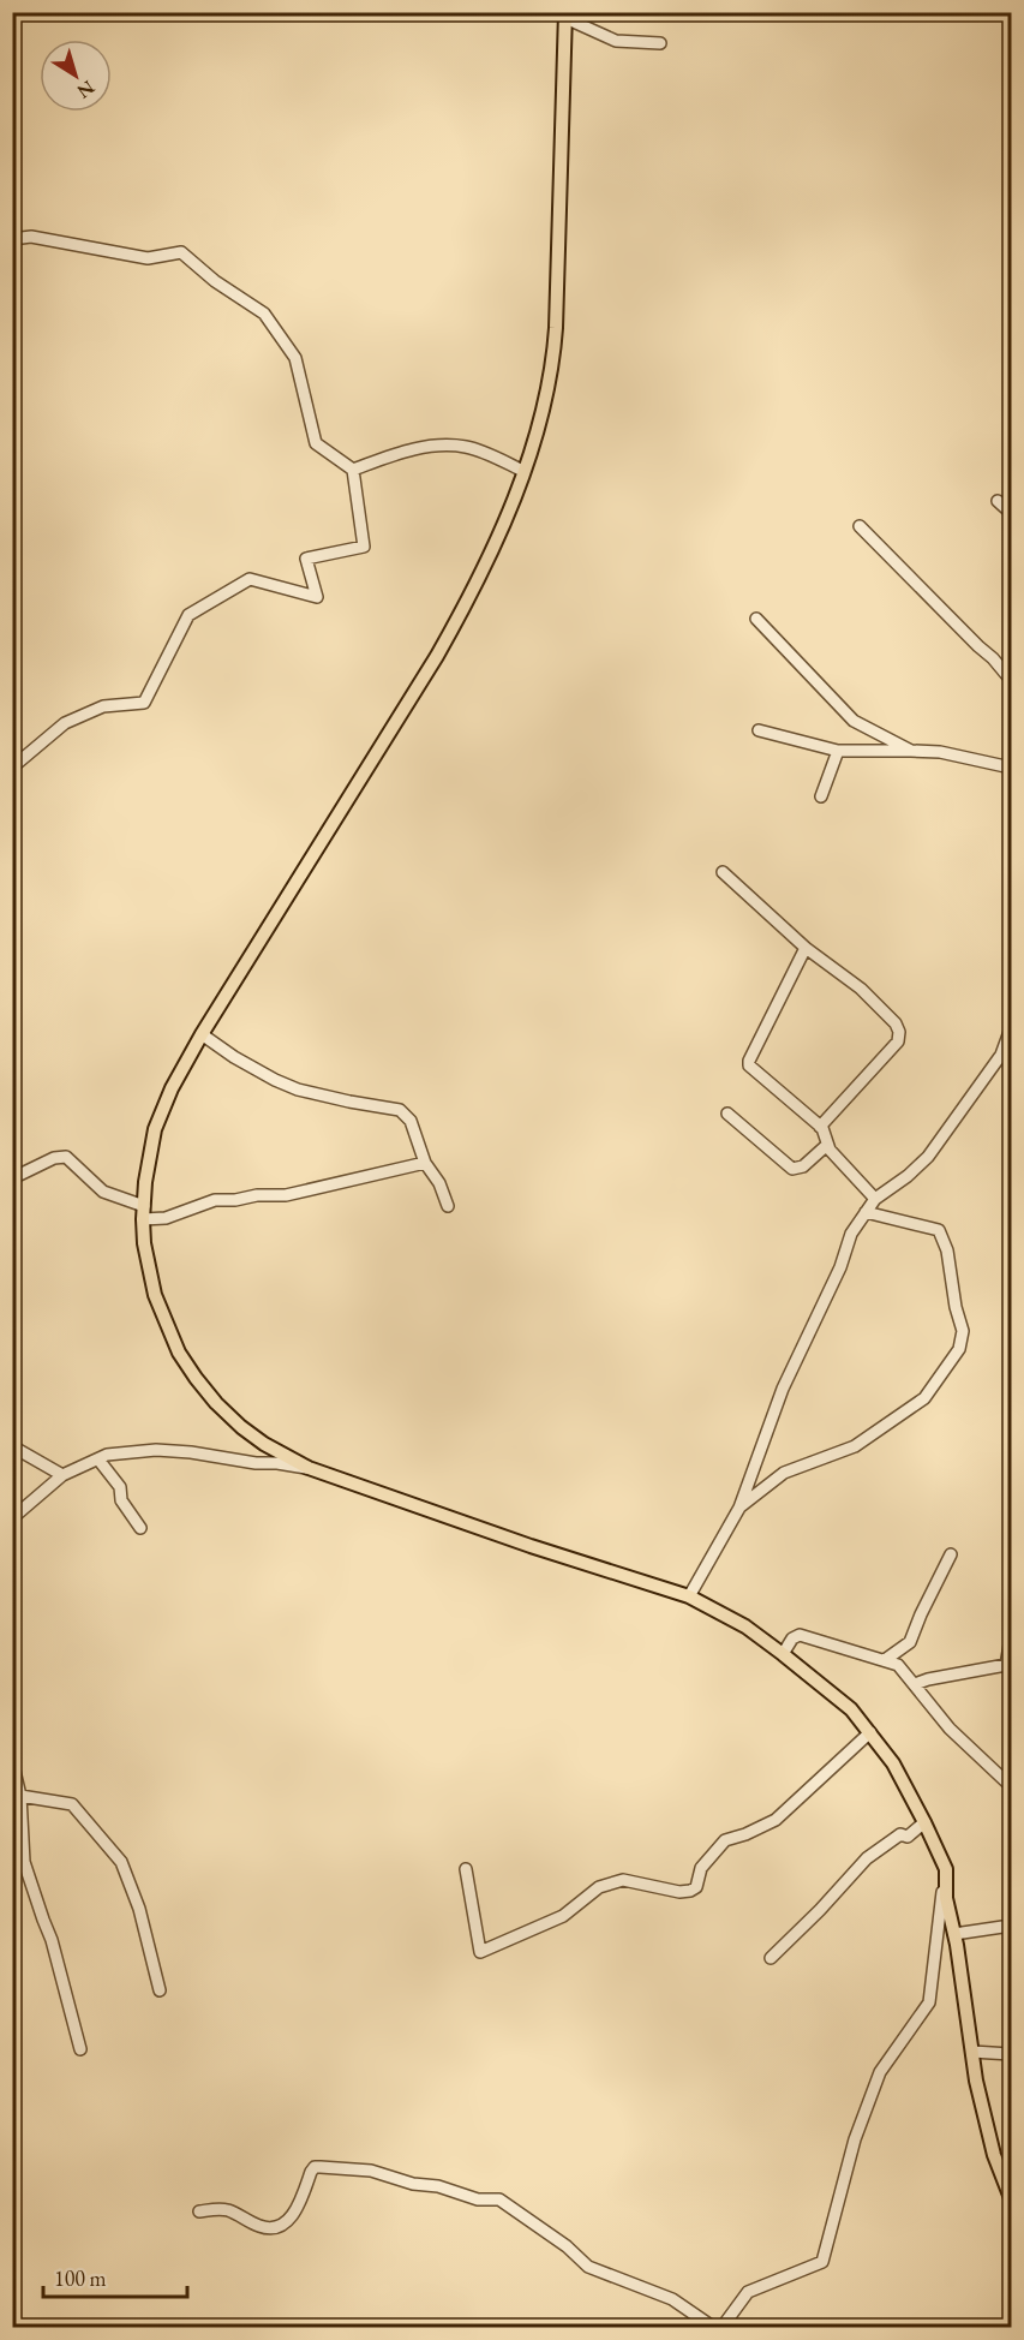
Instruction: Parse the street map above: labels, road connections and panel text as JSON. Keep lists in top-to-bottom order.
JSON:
{
  "scale_bar": "100 m",
  "north": "bottom right"
}
